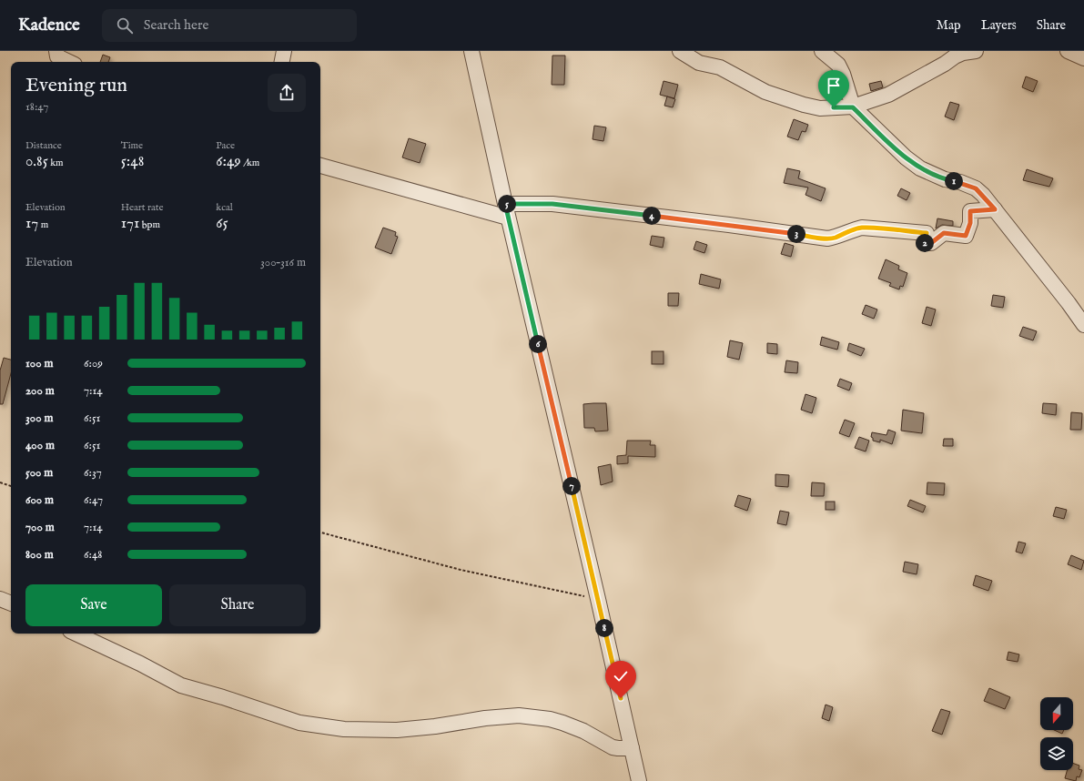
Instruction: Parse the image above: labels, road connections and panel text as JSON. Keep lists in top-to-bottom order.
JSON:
{
  "north": "bottom",
  "page": {
    "header": "Kadence",
    "search": "Search here",
    "nav": ["Map", "Layers", "Share"],
    "heading": ["Evening run", "18:47"],
    "stats": [
      ["Distance", "0.85 km"],
      ["Time", "5:48"],
      ["Pace", "6:49 /km"],
      ["Elevation", "17 m"],
      ["Heart rate", "171 bpm"],
      ["kcal", "65"]
    ],
    "pins": [
      "1",
      "5",
      "4",
      "3",
      "2",
      "6",
      "7",
      "8"
    ],
    "chart": ["Elevation", "300–316 m"],
    "list": [
      {
        "name": "100 m",
        "note": "6:09"
      },
      {
        "name": "200 m",
        "note": "7:14"
      },
      {
        "name": "300 m",
        "note": "6:51"
      },
      {
        "name": "400 m",
        "note": "6:51"
      },
      {
        "name": "500 m",
        "note": "6:37"
      },
      {
        "name": "600 m",
        "note": "6:47"
      },
      {
        "name": "700 m",
        "note": "7:14"
      },
      {
        "name": "800 m",
        "note": "6:48"
      }
    ],
    "buttons": ["Save", "Share"]
  }
}
